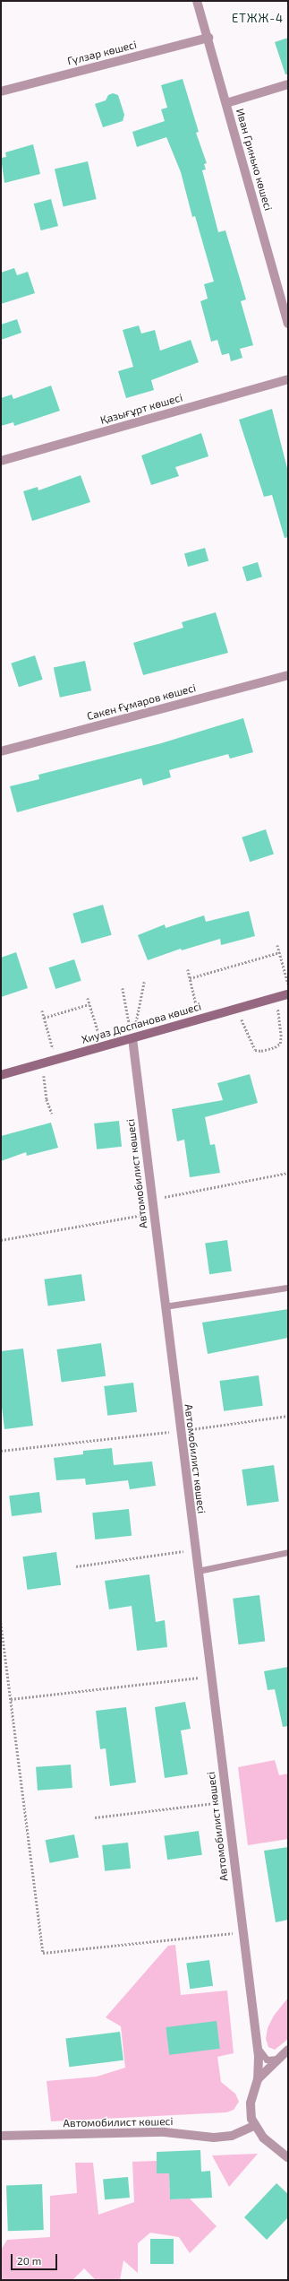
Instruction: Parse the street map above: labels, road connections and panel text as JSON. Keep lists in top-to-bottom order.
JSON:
{
  "streets": {
    "main road": ["Хиуаз Доспанова көшесі"],
    "street": [
      "Гүлзар көшесі",
      "Иван Гринько көшесі",
      "Қазығұрт көшесі",
      "Сакен Ғұмаров көшесі",
      "Автомобилист көшесі"
    ]
  },
  "crossings": [
    ["Гүлзар көшесі", "Иван Гринько көшесі"],
    ["Хиуаз Доспанова көшесі", "Автомобилист көшесі"]
  ],
  "districts": ["ЕТЖЖ-4"],
  "scale_bar": "20 m"
}
